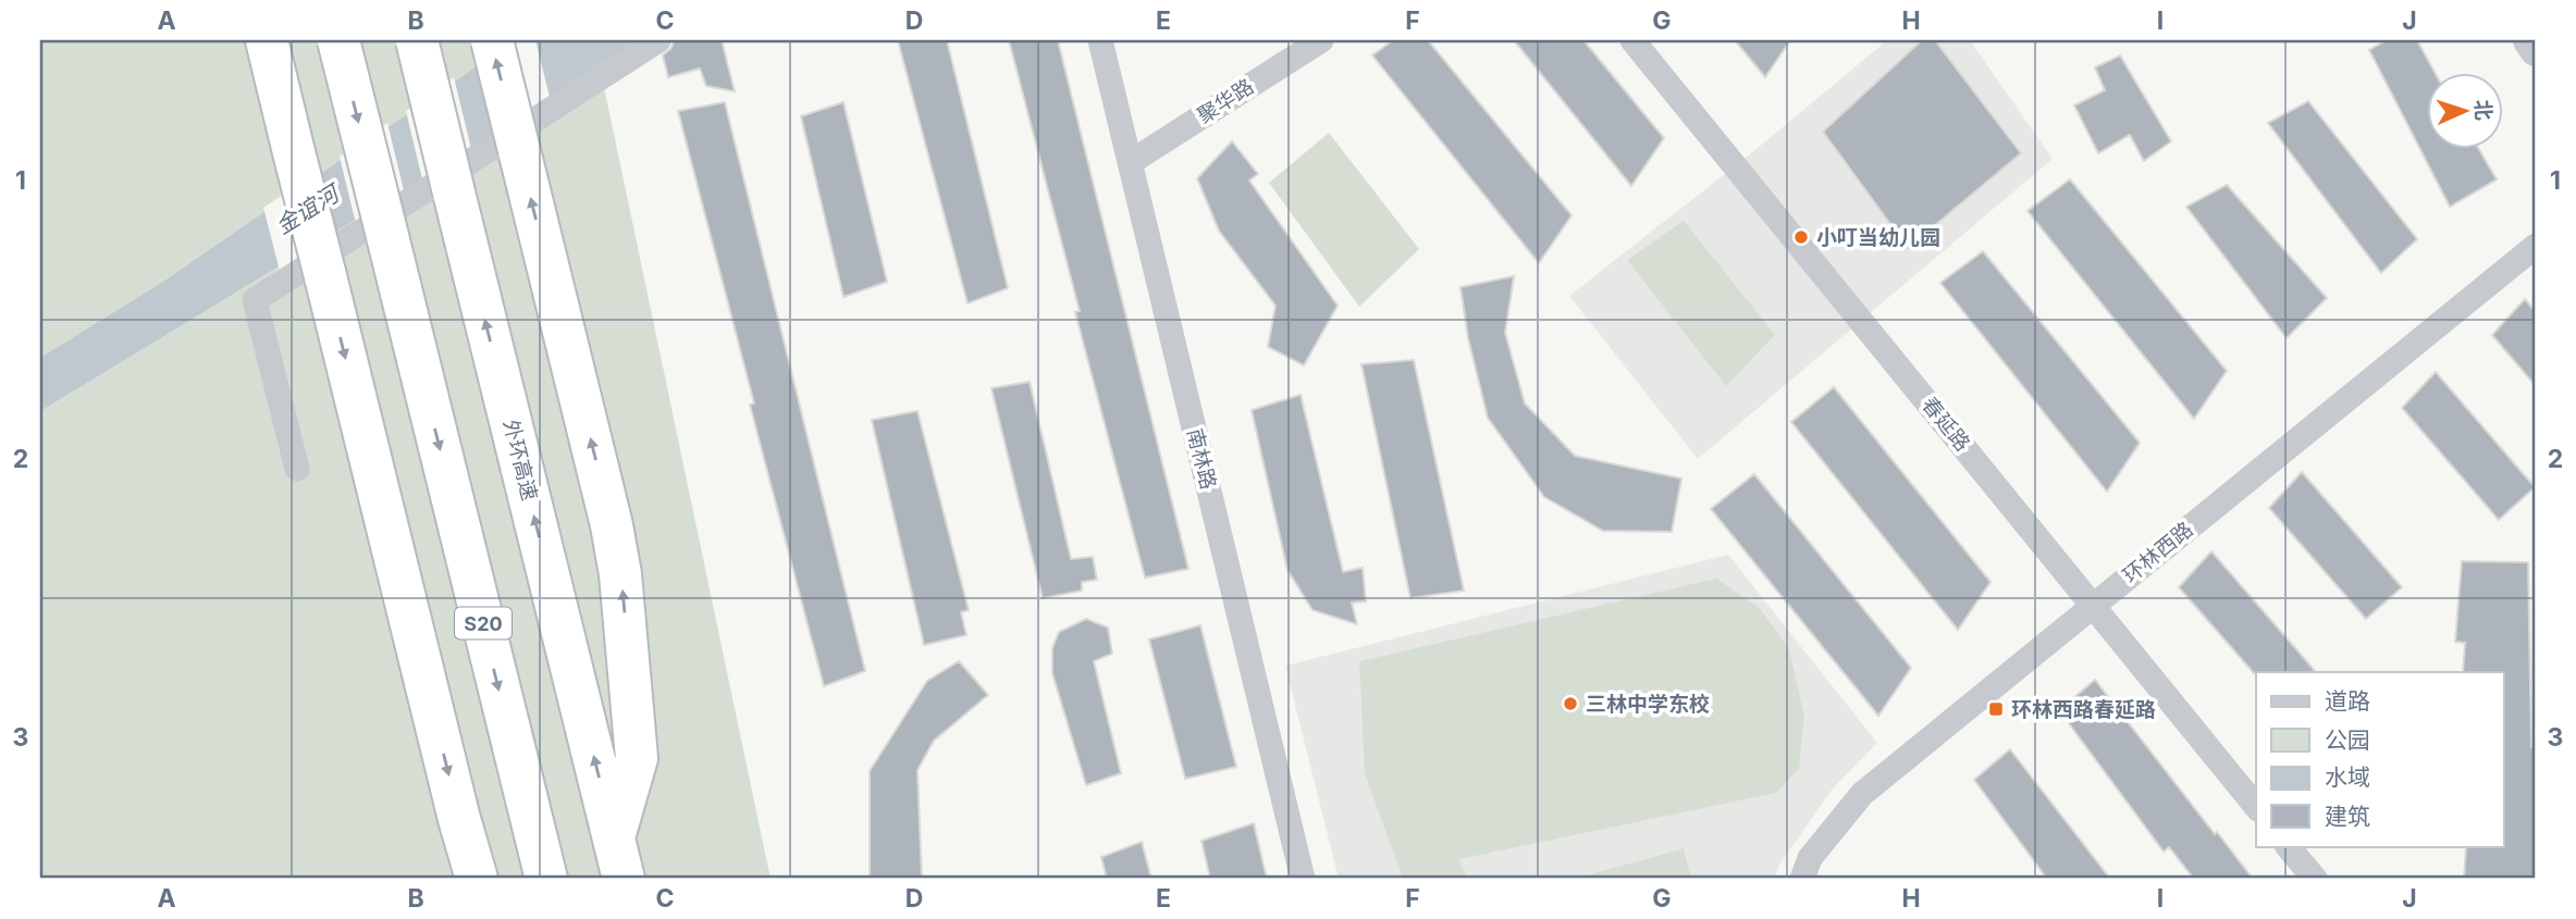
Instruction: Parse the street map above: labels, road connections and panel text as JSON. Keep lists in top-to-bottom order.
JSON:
{
  "streets": {
    "highway": ["外环高速", "S20"],
    "street": [
      "聚华路",
      "春延路",
      "南林路",
      "环林西路"
    ]
  },
  "crossings": [
    ["聚华路", "南林路"],
    ["春延路", "环林西路"]
  ],
  "water": ["金谊河"],
  "places": {
    "other": ["小叮当幼儿园", "三林中学东校"],
    "transit": ["环林西路春延路"]
  },
  "legend": [
    "道路",
    "公园",
    "水域",
    "建筑"
  ],
  "north": "right",
  "grid": {
    "columns": [
      "A",
      "B",
      "C",
      "D",
      "E",
      "F",
      "G",
      "H",
      "I",
      "J"
    ],
    "rows": ["1", "2", "3"]
  }
}
